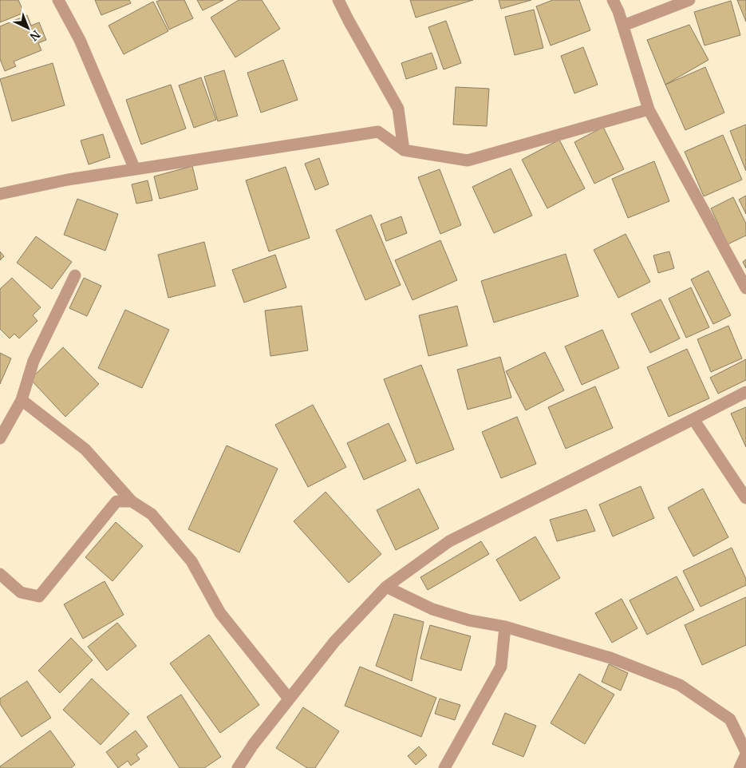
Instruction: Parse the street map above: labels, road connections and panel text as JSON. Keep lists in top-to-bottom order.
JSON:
{
  "north": "bottom right"
}
